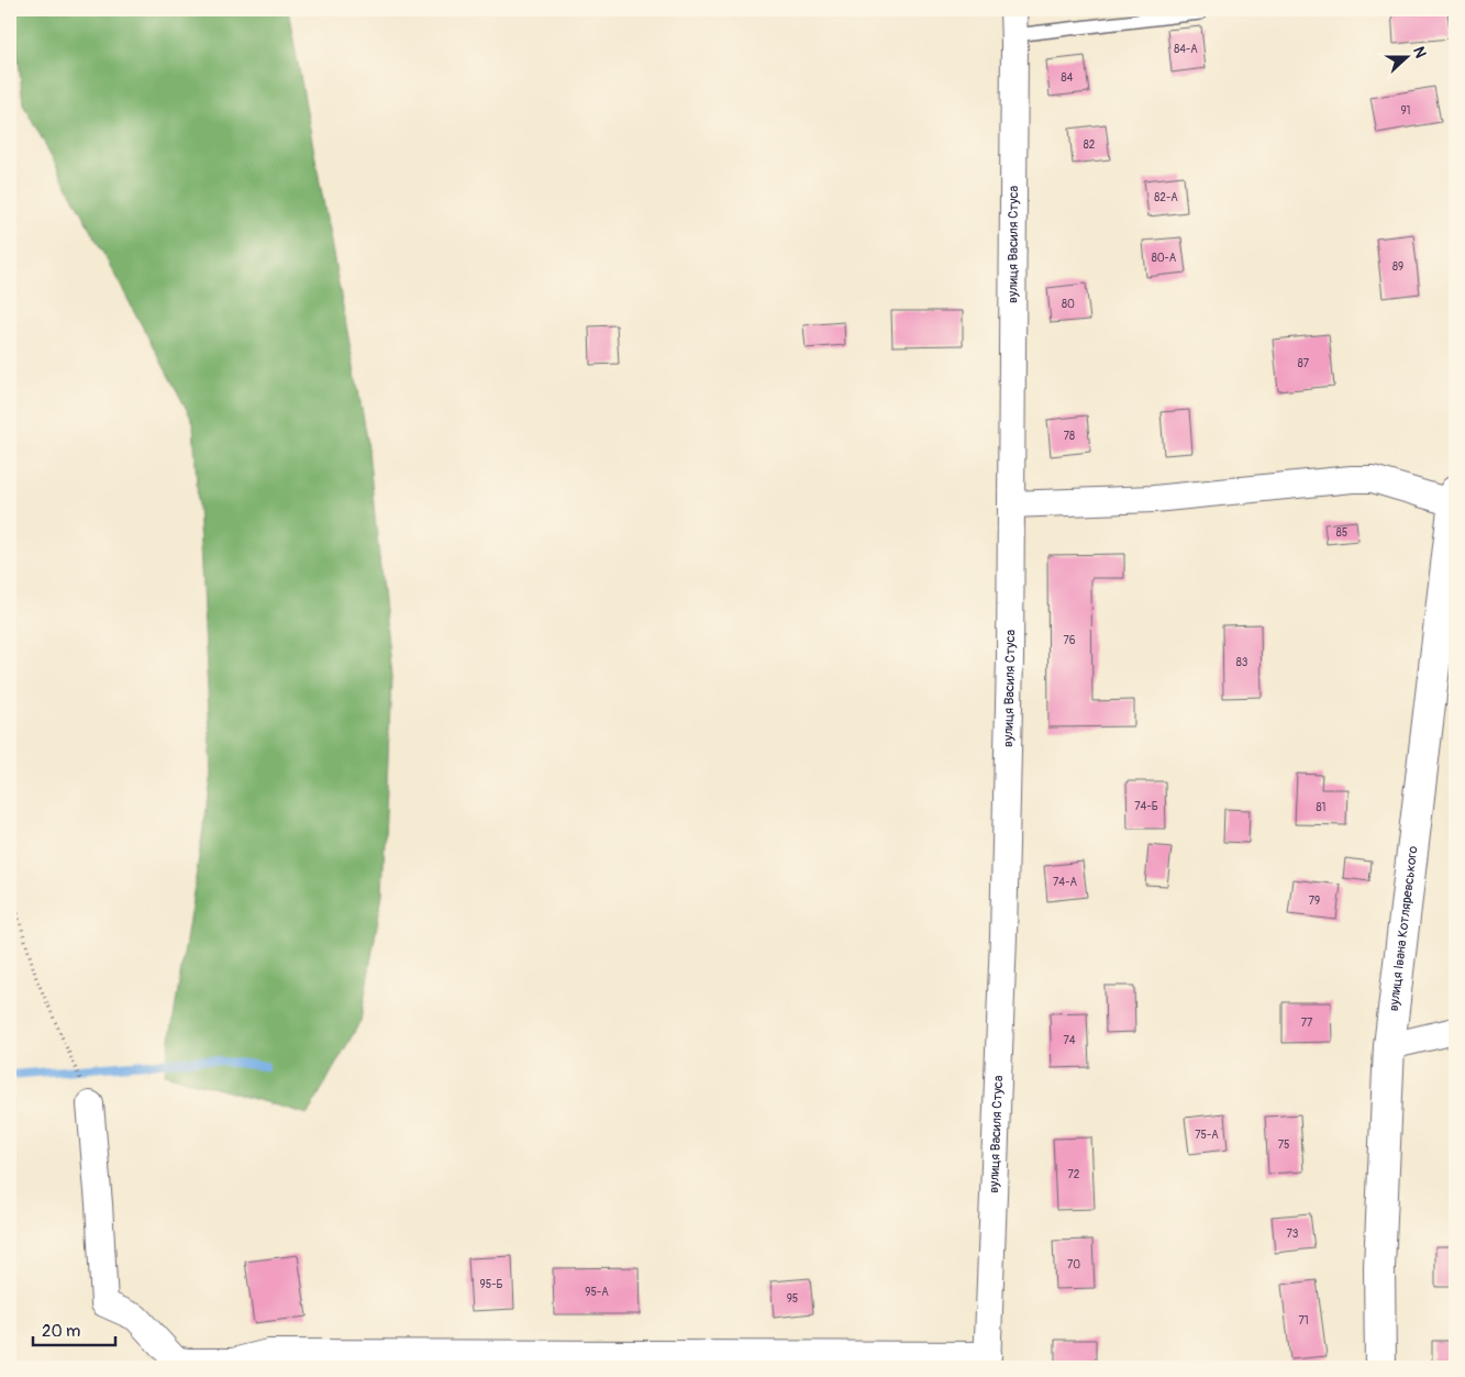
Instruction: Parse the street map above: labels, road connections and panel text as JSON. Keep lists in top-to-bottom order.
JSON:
{
  "streets": {
    "street": ["вулиця Василя Стуса", "вулиця Івана Котляревського"]
  },
  "house_numbers": [
    "84-А",
    "84",
    "91",
    "82",
    "82-А",
    "80-А",
    "89",
    "80",
    "87",
    "78",
    "85",
    "76",
    "83",
    "74-Б",
    "81",
    "74-А",
    "79",
    "77",
    "74",
    "75-А",
    "75",
    "72",
    "73",
    "70",
    "95-Б",
    "95-А",
    "95",
    "71"
  ],
  "scale_bar": "20 m",
  "north": "right"
}
